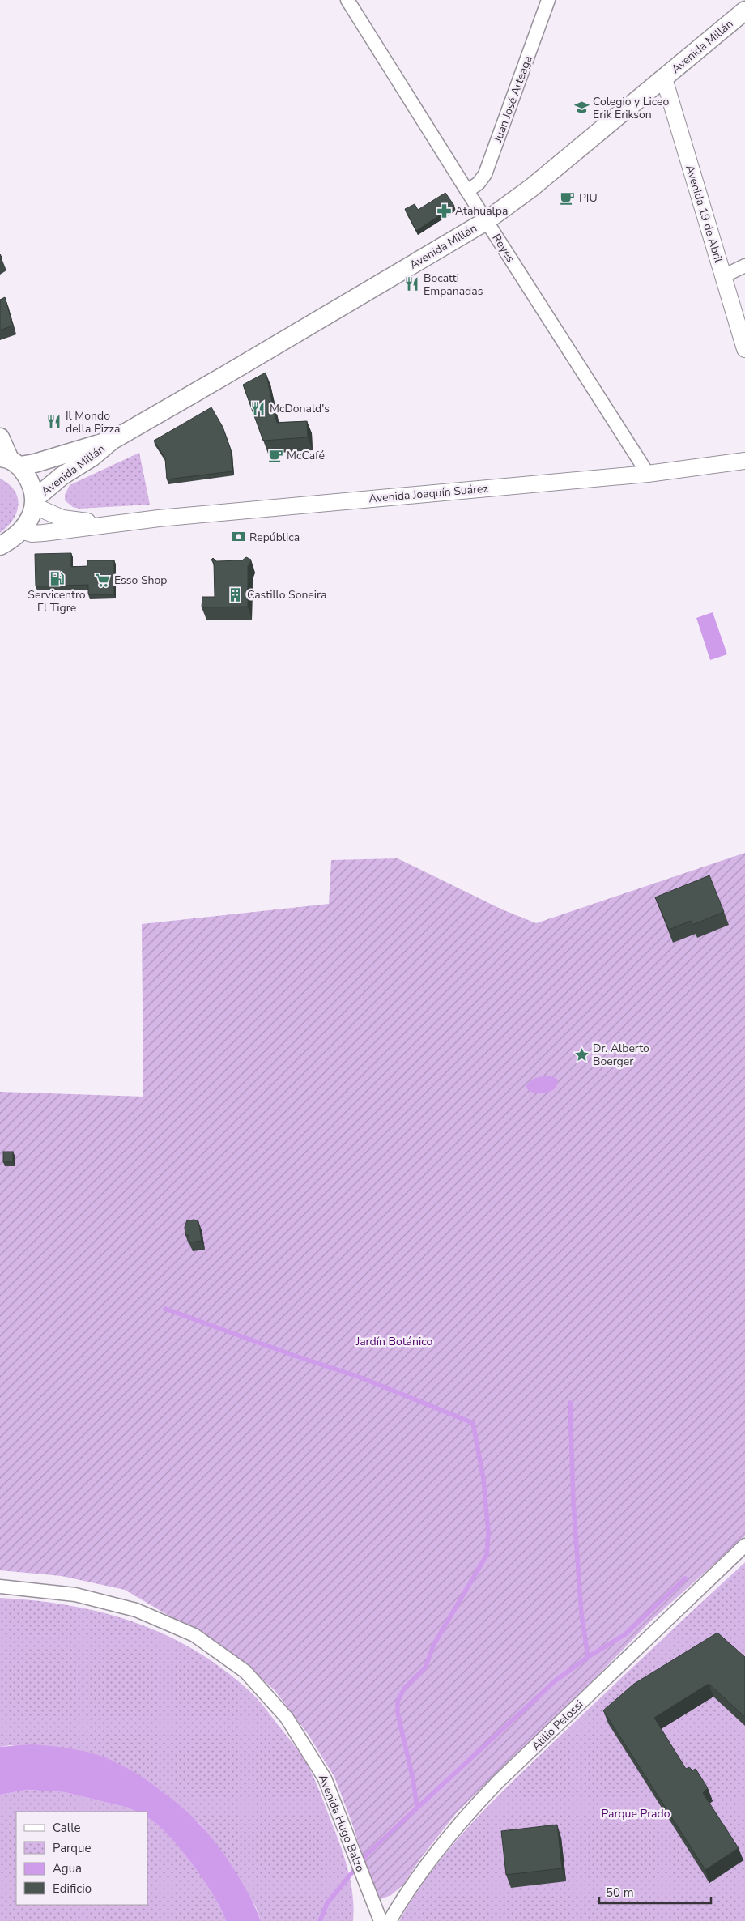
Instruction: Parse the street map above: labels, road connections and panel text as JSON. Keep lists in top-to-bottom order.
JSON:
{
  "streets": {
    "main road": ["Avenida Millán"],
    "street": [
      "Juan José Arteaga",
      "Avenida 19 de Abril",
      "Reyes",
      "Avenida Joaquín Suárez",
      "Atilio Pelossi",
      "Avenida Hugo Balzo"
    ]
  },
  "crossings": [
    ["Avenida Millán", "Avenida 19 de Abril"],
    ["Avenida Millán", "Reyes"],
    ["Avenida Millán", "Avenida Joaquín Suárez"],
    ["Juan José Arteaga", "Reyes"],
    ["Reyes", "Avenida Joaquín Suárez"]
  ],
  "parks": ["Jardín Botánico", "Parque Prado"],
  "places": {
    "school or university": ["Colegio y Liceo Erik Erikson"],
    "cafe": ["PIU", "McCafé"],
    "pharmacy": ["Atahualpa"],
    "restaurant": ["Bocatti Empanadas", "McDonald's", "Il Mondo della Pizza"],
    "bank": ["República"],
    "fuel station": ["Servicentro El Tigre"],
    "supermarket": ["Esso Shop"],
    "building": ["Castillo Soneira"],
    "place": ["Dr. Alberto Boerger"]
  },
  "legend": [
    "Calle",
    "Parque",
    "Agua",
    "Edificio"
  ],
  "scale_bar": "50 m"
}
